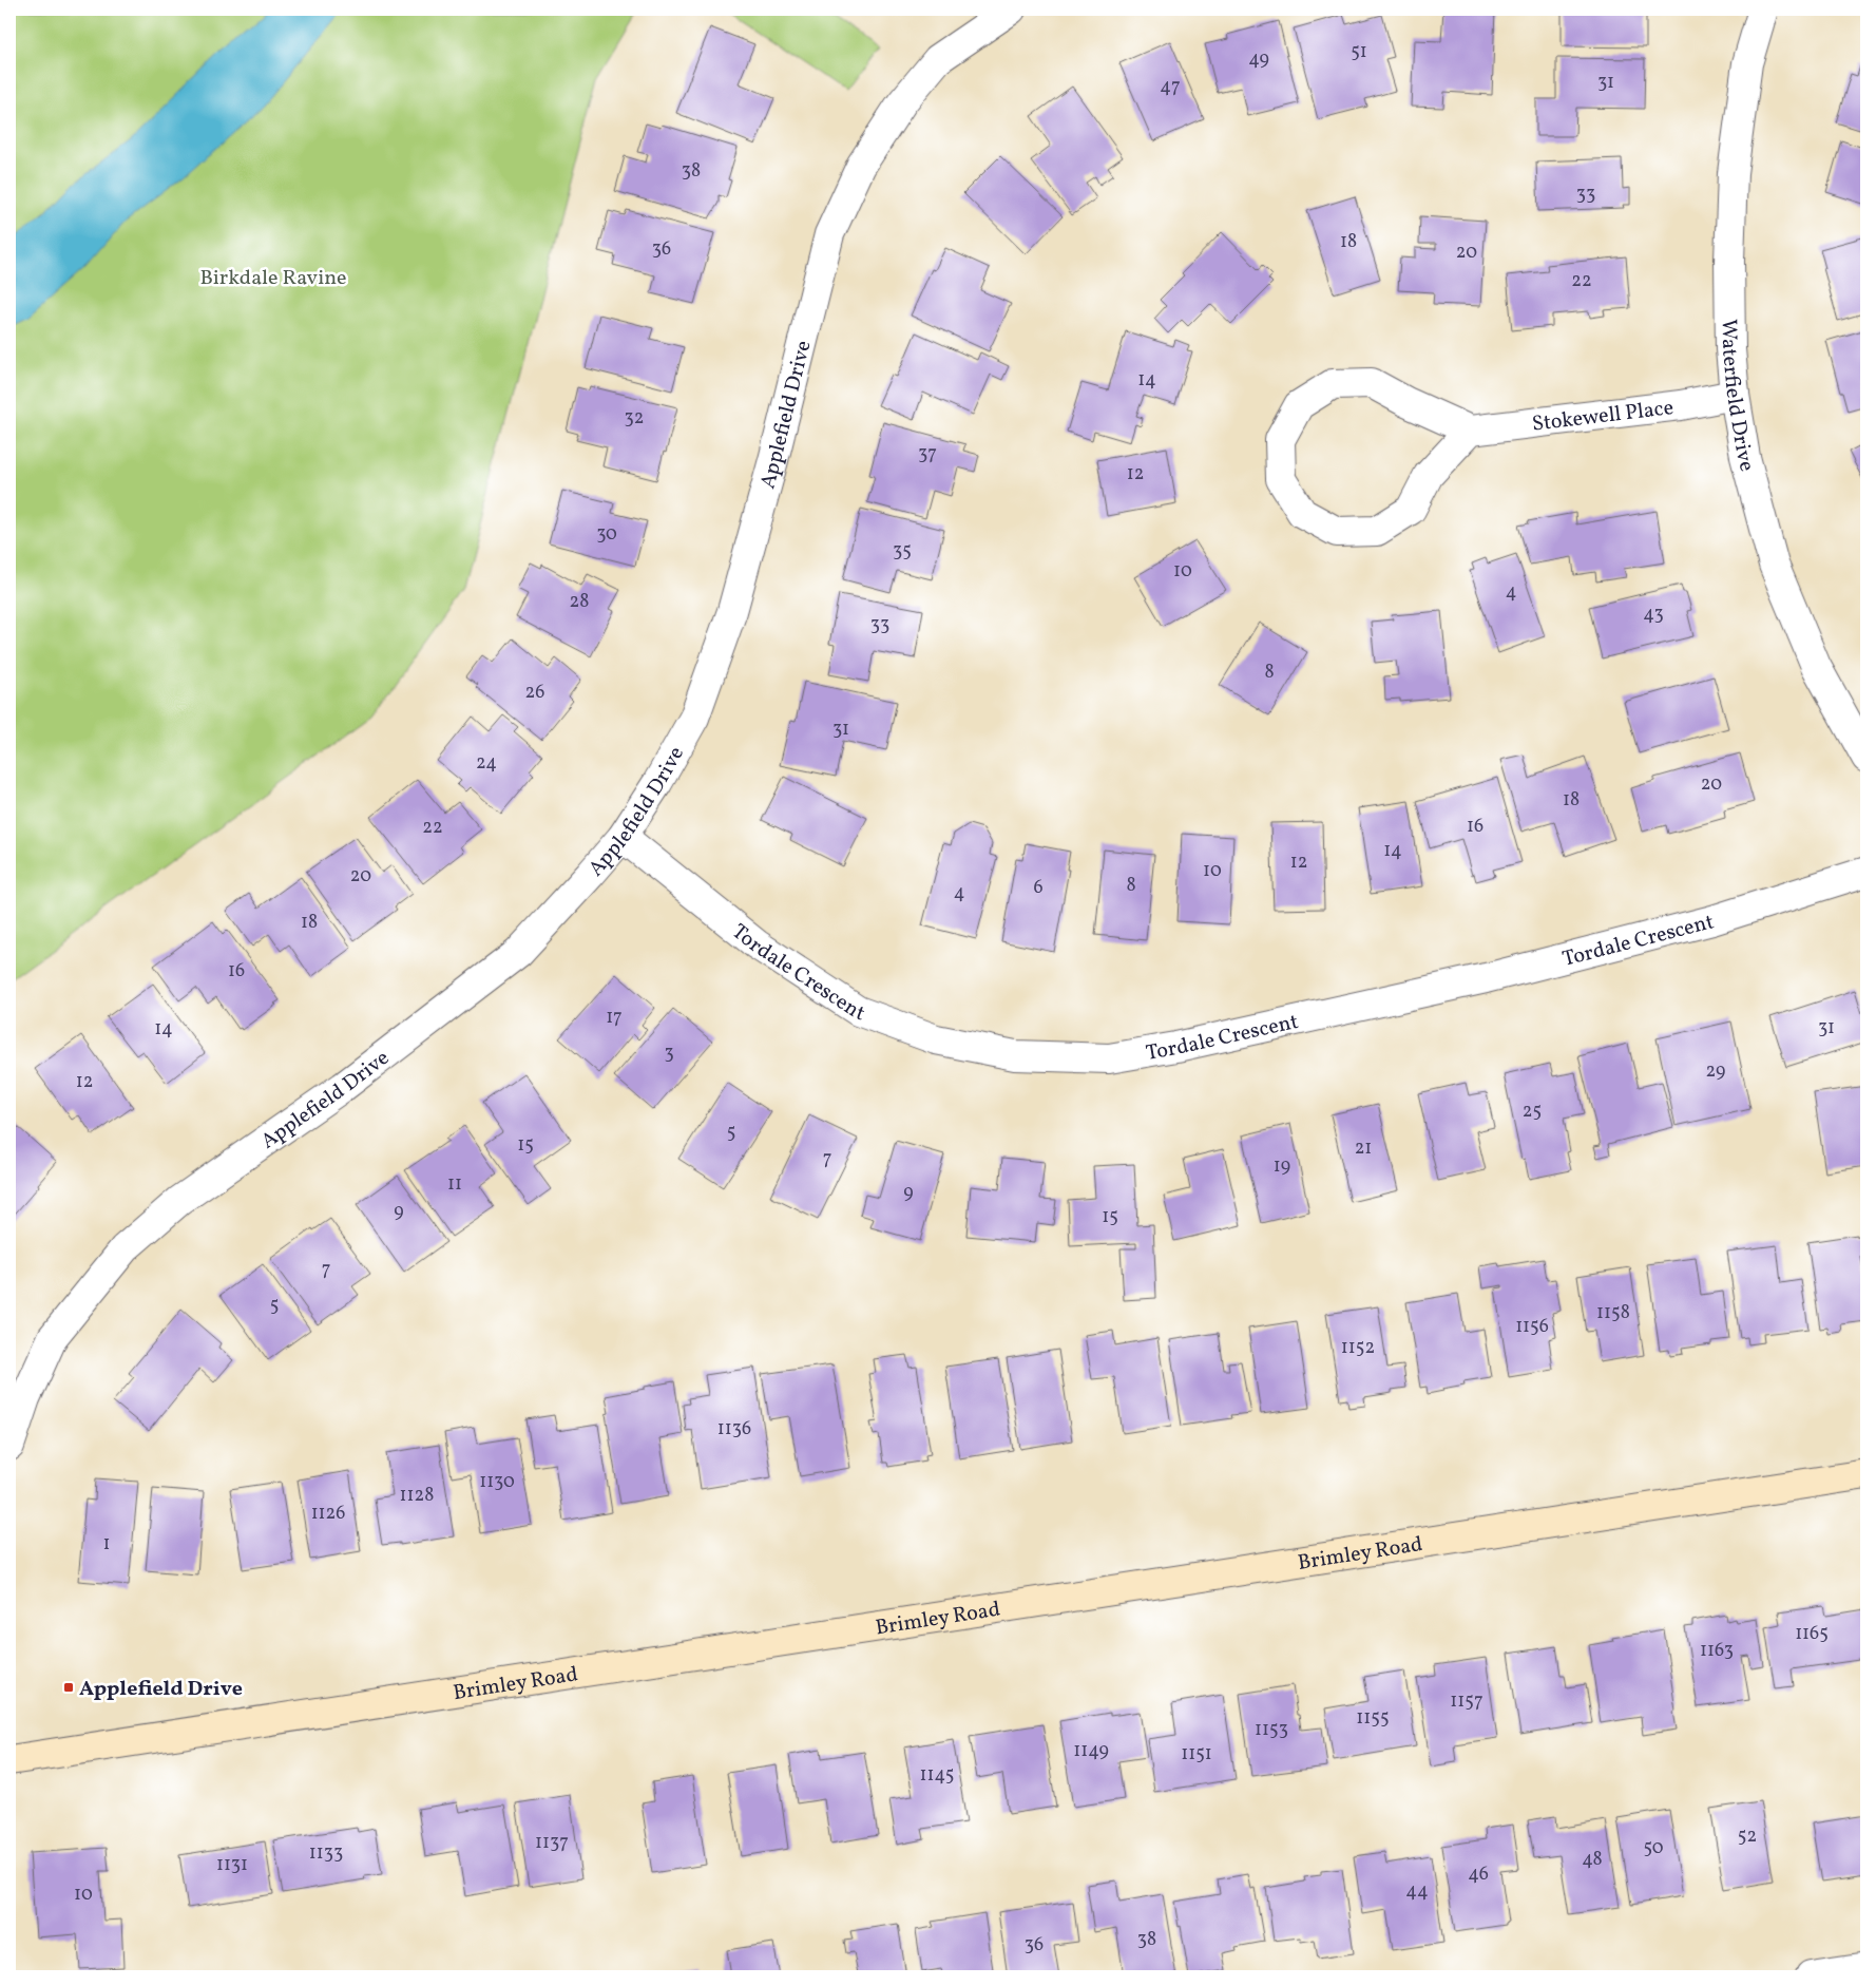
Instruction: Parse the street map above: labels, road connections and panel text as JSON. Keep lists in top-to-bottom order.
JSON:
{
  "streets": {
    "main road": ["Brimley Road"],
    "street": [
      "Waterfield Drive",
      "Applefield Drive",
      "Stokewell Place",
      "Tordale Crescent"
    ]
  },
  "crossings": [
    ["Waterfield Drive", "Stokewell Place"],
    ["Applefield Drive", "Tordale Crescent"]
  ],
  "parks": ["Birkdale Ravine"],
  "places": {
    "transit": ["Applefield Drive"]
  },
  "house_numbers": [
    "51",
    "49",
    "31",
    "47",
    "38",
    "33",
    "18",
    "36",
    "20",
    "22",
    "14",
    "32",
    "37",
    "12",
    "30",
    "35",
    "10",
    "4",
    "28",
    "43",
    "33",
    "8",
    "26",
    "31",
    "24",
    "20",
    "18",
    "16",
    "22",
    "14",
    "12",
    "10",
    "20",
    "8",
    "6",
    "4",
    "18",
    "16",
    "17",
    "31",
    "14",
    "3",
    "29",
    "12",
    "25",
    "5",
    "15",
    "21",
    "7",
    "19",
    "11",
    "9",
    "9",
    "15",
    "7",
    "5",
    "1158",
    "1156",
    "1152",
    "1136",
    "1130",
    "1128",
    "1126",
    "1",
    "1165",
    "1163",
    "1157",
    "1155",
    "1153",
    "1149",
    "1151",
    "1145",
    "52",
    "1137",
    "50",
    "1133",
    "48",
    "1131",
    "46",
    "44",
    "10",
    "38",
    "36"
  ]
}
